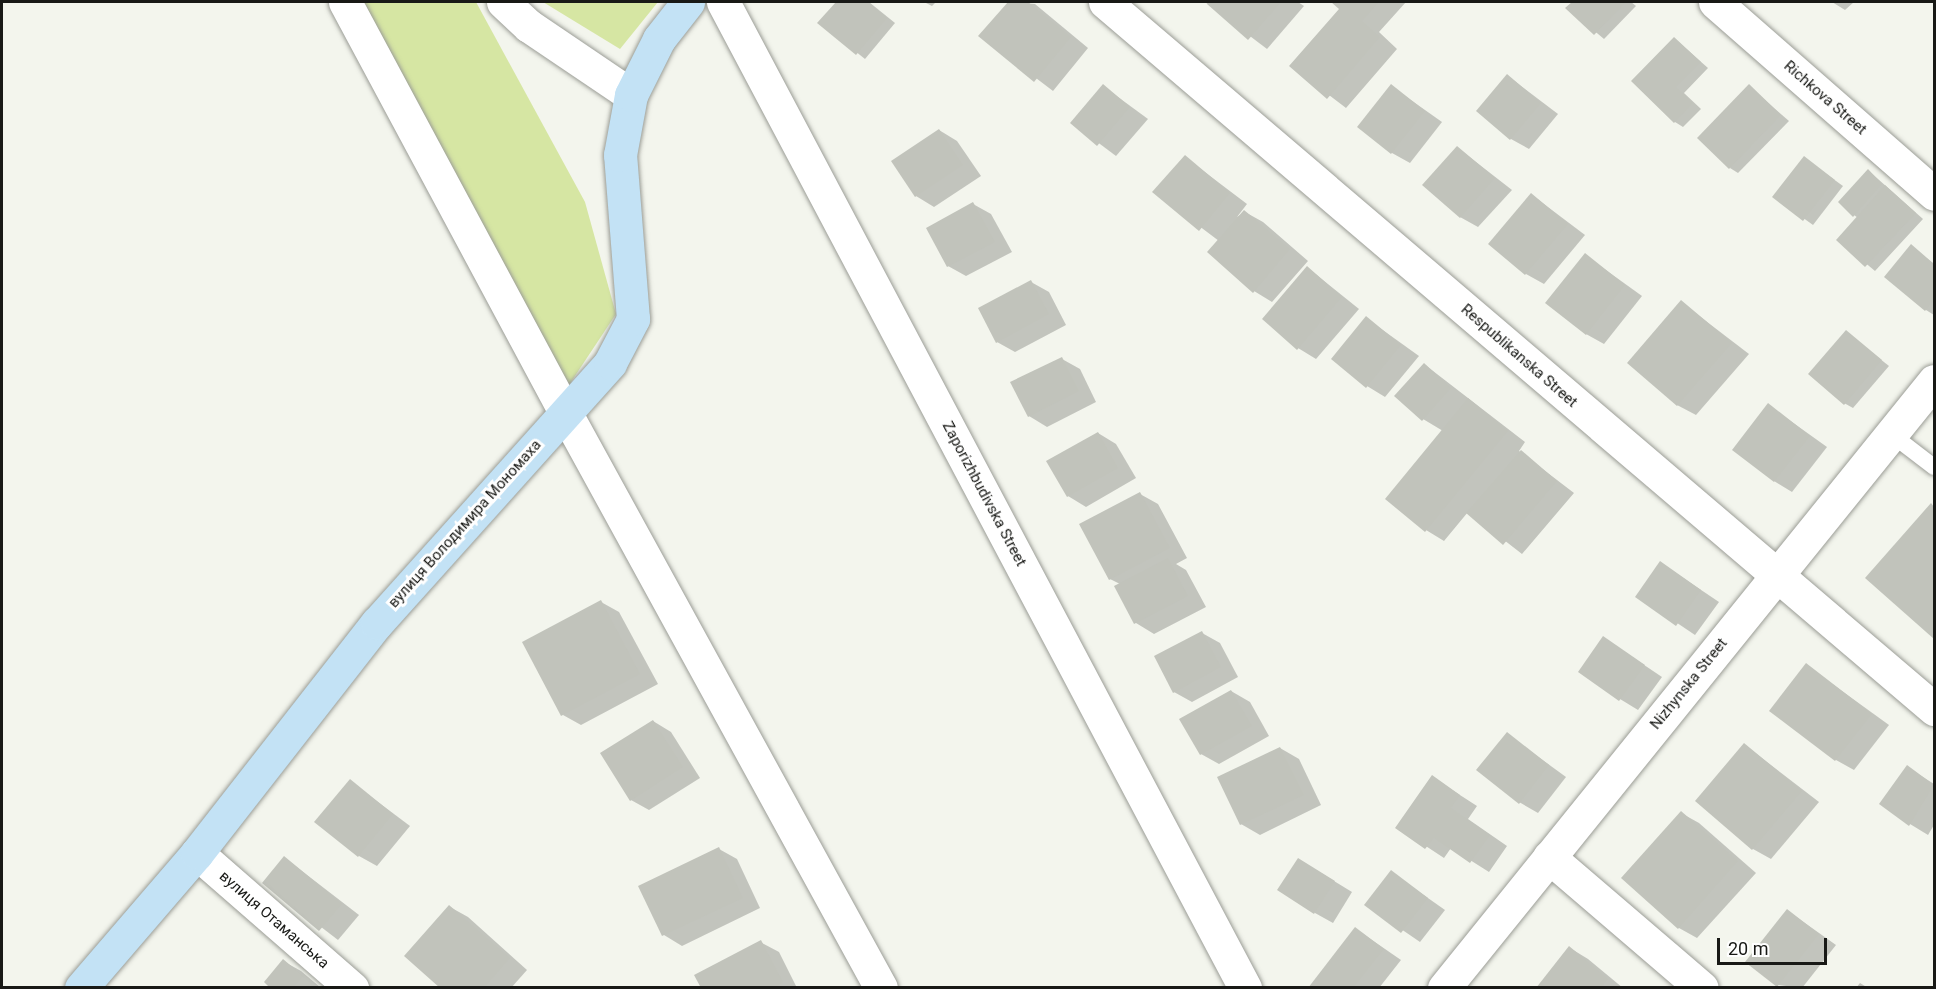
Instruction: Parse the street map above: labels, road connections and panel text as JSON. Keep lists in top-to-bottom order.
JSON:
{
  "streets": {
    "street": [
      "Richkova Street",
      "Respublikanska Street",
      "Zaporizhbudivska Street",
      "вулиця Володимира Мономаха",
      "Nizhynska Street",
      "вулиця Отаманська"
    ]
  },
  "crossings": [
    ["Respublikanska Street", "Nizhynska Street"],
    ["вулиця Володимира Мономаха", "вулиця Отаманська"]
  ],
  "scale_bar": "20 m"
}
